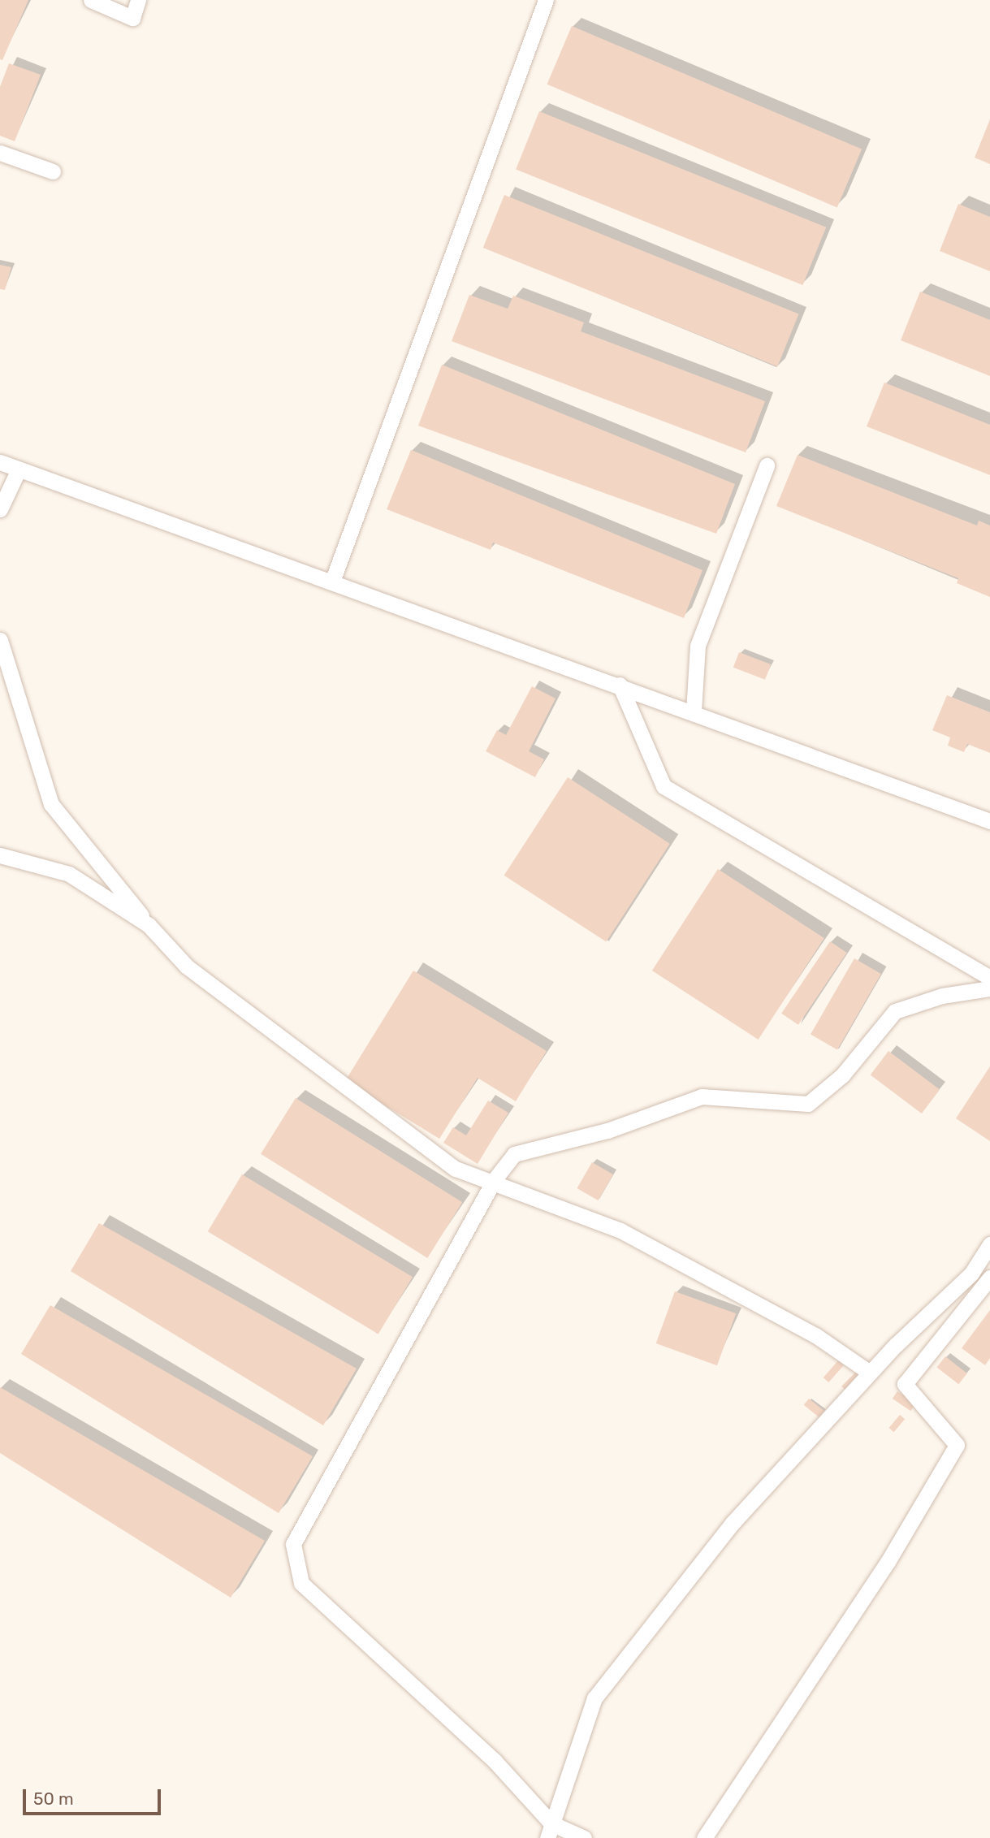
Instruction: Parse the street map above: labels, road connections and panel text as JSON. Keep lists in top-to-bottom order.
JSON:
{
  "scale_bar": "50 m"
}
